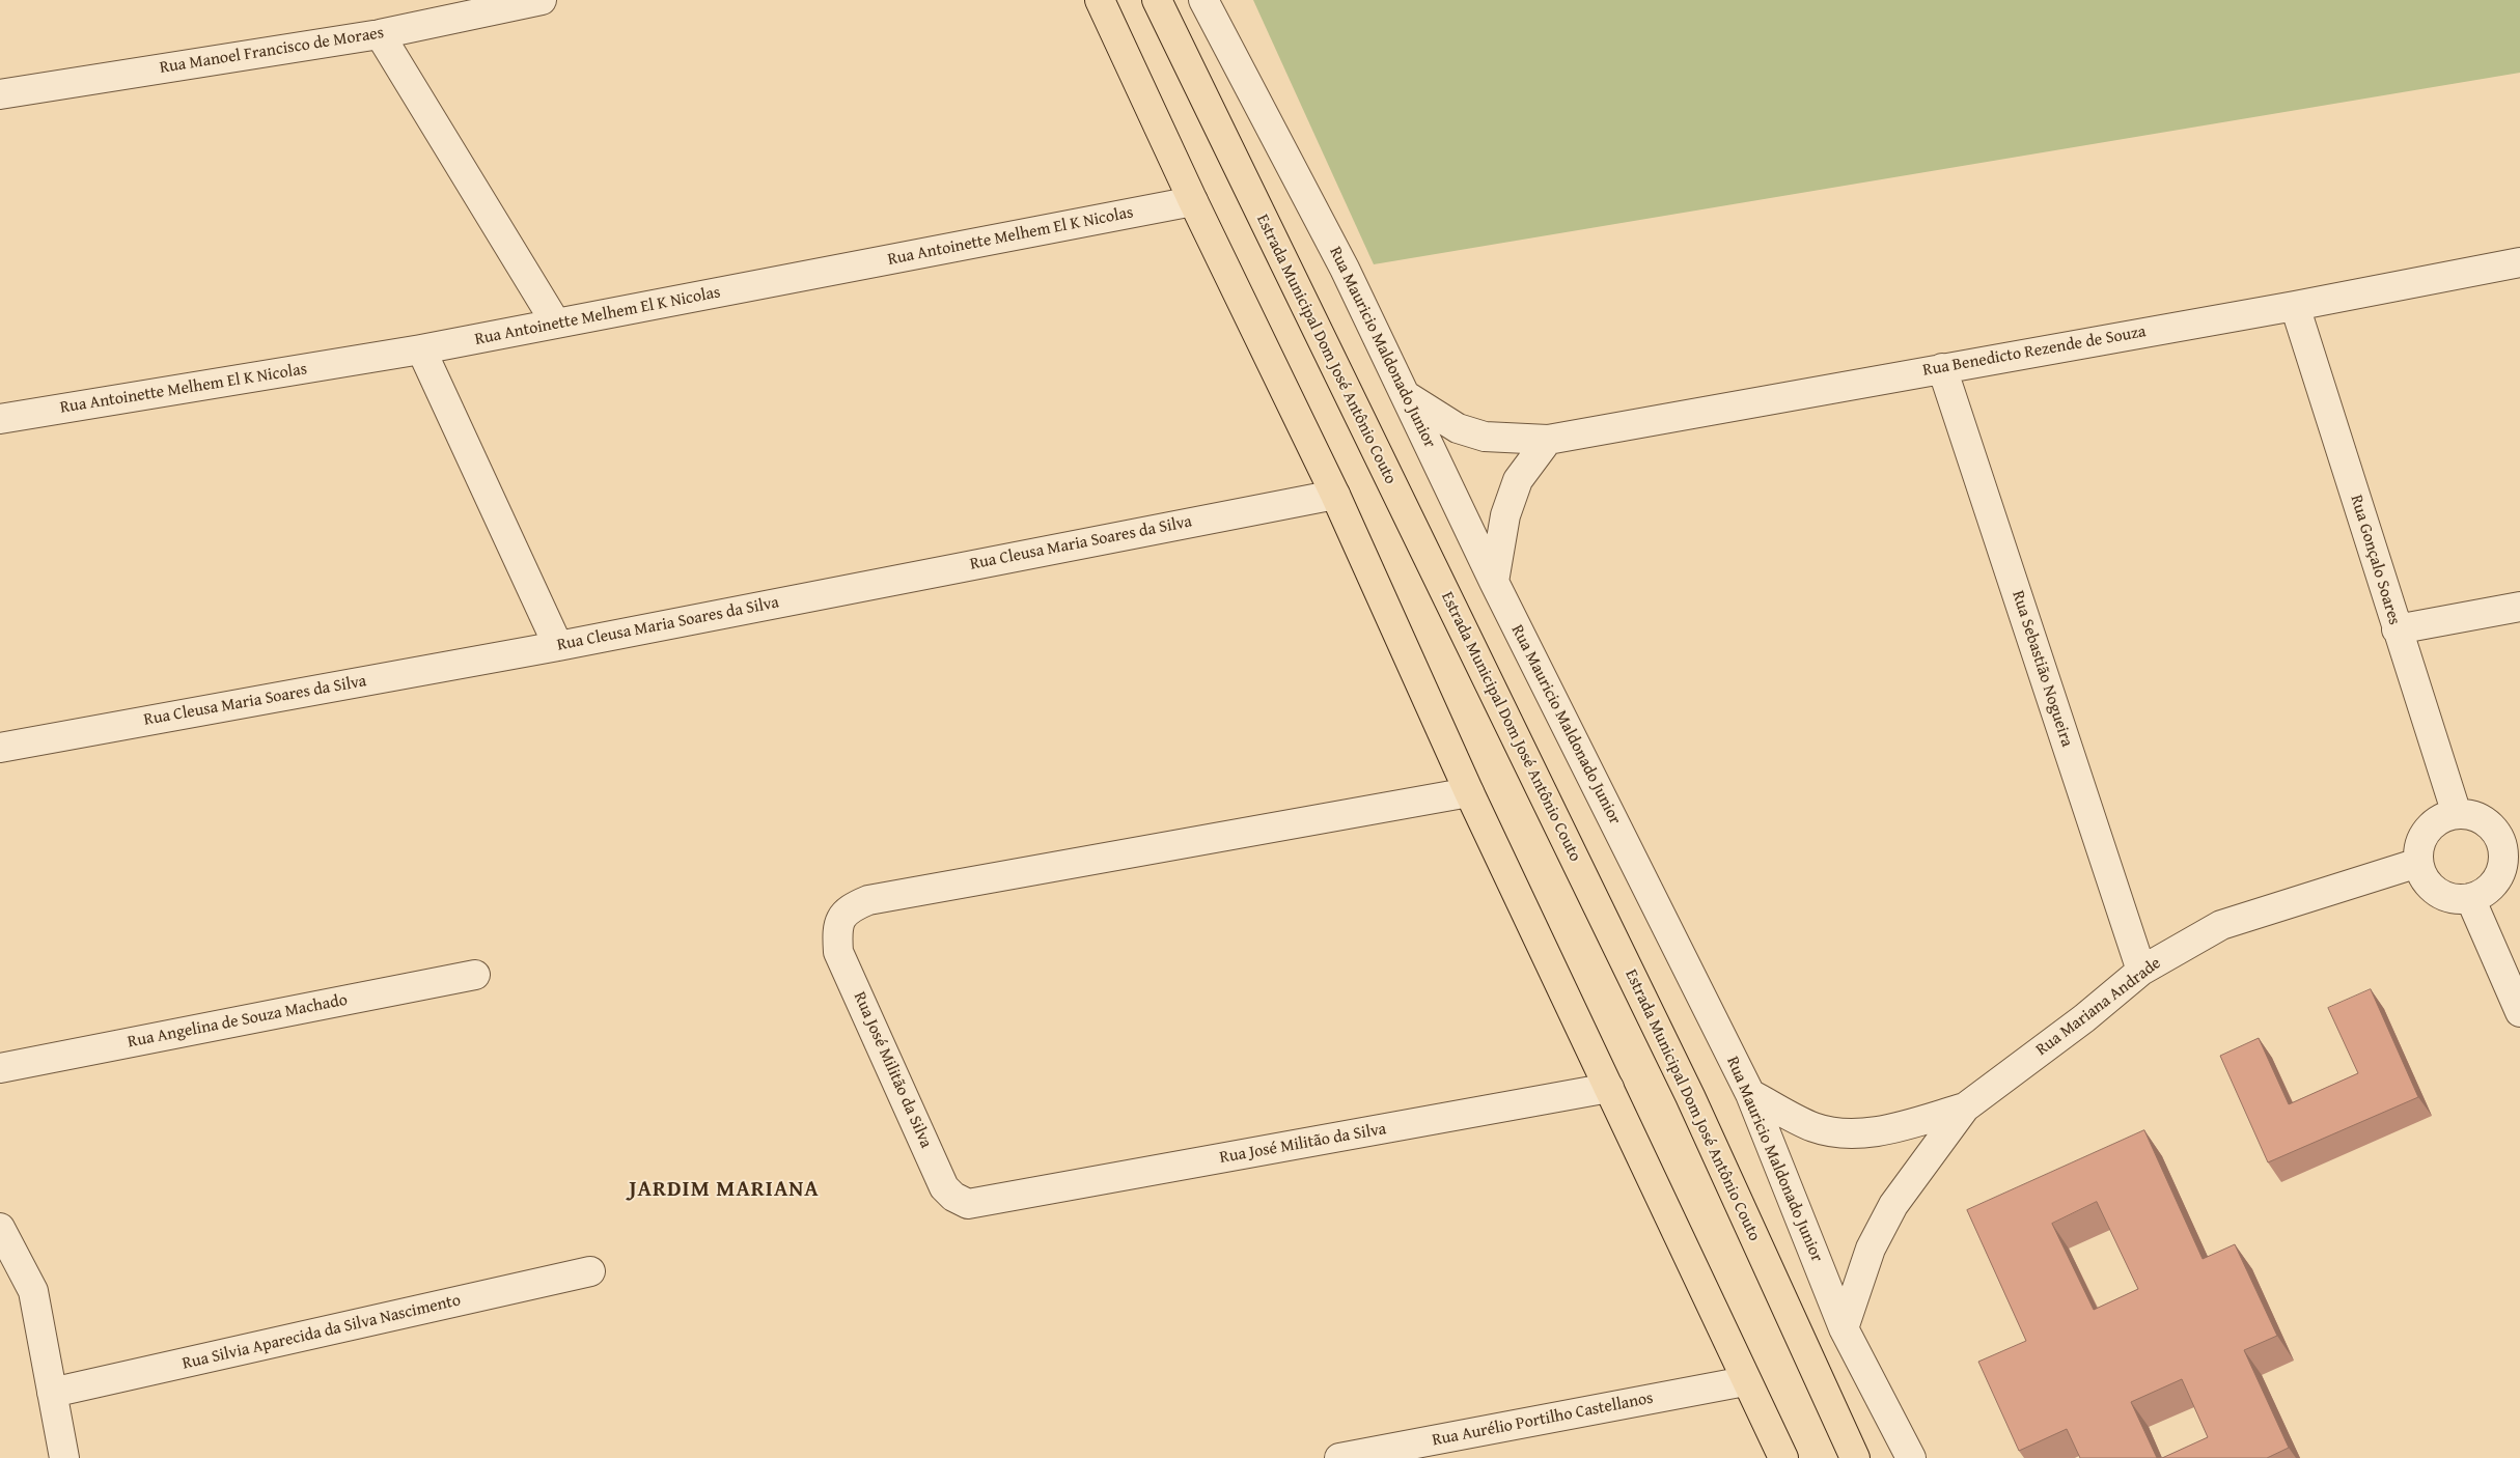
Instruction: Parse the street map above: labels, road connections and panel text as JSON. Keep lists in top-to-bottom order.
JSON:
{
  "streets": {
    "main road": ["Estrada Municipal Dom José Antônio Couto"],
    "street": [
      "Rua Manoel Francisco de Moraes",
      "Rua Antoinette Melhem El K Nicolas",
      "Rua Mauricio Maldonado Junior",
      "Rua Benedicto Rezende de Souza",
      "Rua Cleusa Maria Soares da Silva",
      "Rua Gonçalo Soares",
      "Rua Sebastião Nogueira",
      "Rua Mariana Andrade",
      "Rua Angelina de Souza Machado",
      "Rua José Militão da Silva",
      "Rua Silvia Aparecida da Silva Nascimento",
      "Rua Aurélio Portilho Castellanos"
    ]
  },
  "crossings": [
    ["Rua Mauricio Maldonado Junior", "Rua Benedicto Rezende de Souza"],
    ["Rua Benedicto Rezende de Souza", "Rua Gonçalo Soares"],
    ["Rua Benedicto Rezende de Souza", "Rua Sebastião Nogueira"],
    ["Rua Gonçalo Soares", "Rua Mariana Andrade"],
    ["Rua Sebastião Nogueira", "Rua Mariana Andrade"]
  ],
  "districts": ["JARDIM MARIANA"]
}
